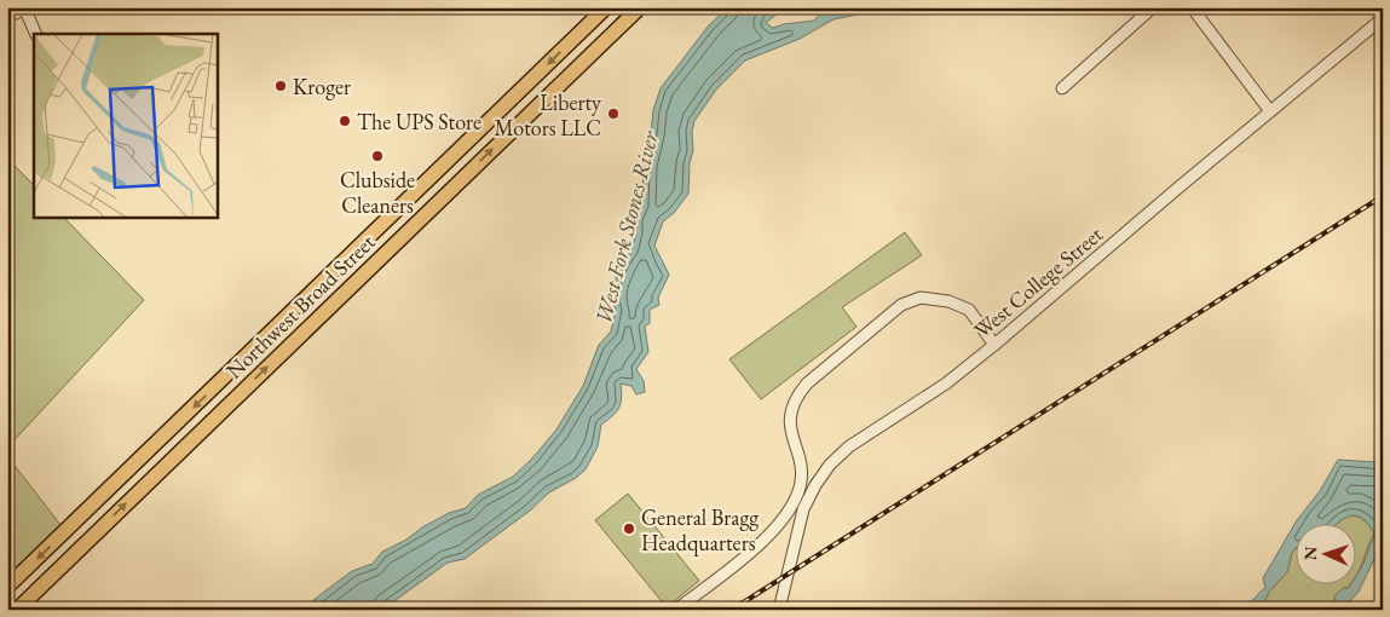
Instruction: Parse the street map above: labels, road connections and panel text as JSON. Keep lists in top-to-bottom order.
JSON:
{
  "streets": {
    "main road": ["Northwest Broad Street"],
    "street": ["West College Street"]
  },
  "water": ["West Fork Stones River"],
  "places": [
    "Kroger",
    "Liberty Motors LLC",
    "The UPS Store",
    "Clubside Cleaners",
    "General Bragg Headquarters"
  ],
  "north": "left"
}
